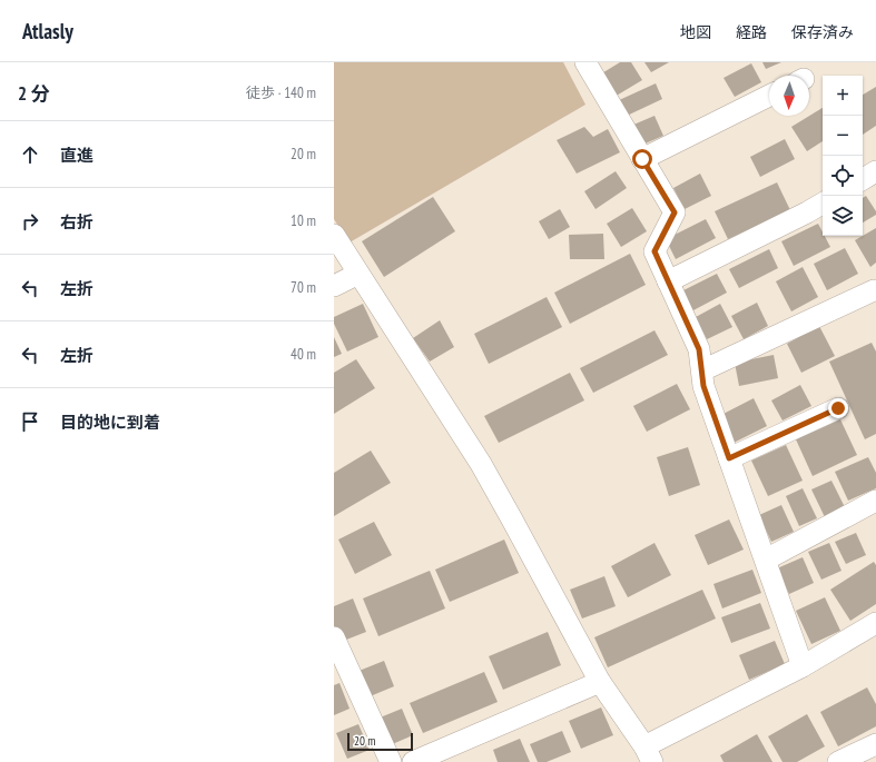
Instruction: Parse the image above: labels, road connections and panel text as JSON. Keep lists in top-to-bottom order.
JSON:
{
  "scale_bar": "20 m",
  "north": "bottom",
  "page": {
    "header": "Atlasly",
    "nav": ["地図", "経路", "保存済み"],
    "heading": ["2 分", "徒歩 · 140 m"],
    "map_buttons": ["+", "−"],
    "list": [
      ["直進", "20 m"],
      ["右折", "10 m"],
      ["左折", "70 m"],
      ["左折", "40 m"],
      "目的地に到着"
    ],
    "scale": "20 m"
  }
}
